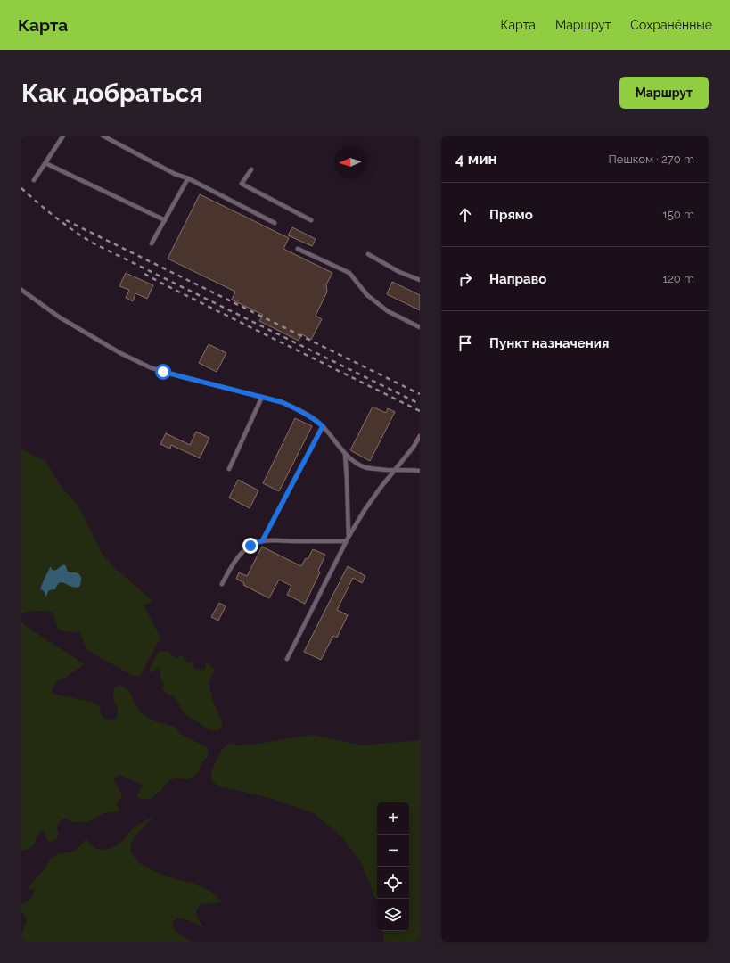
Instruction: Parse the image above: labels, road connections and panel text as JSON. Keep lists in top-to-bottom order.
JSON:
{
  "north": "left",
  "page": {
    "header": "Карта",
    "nav": ["Карта", "Маршрут", "Сохранённые"],
    "buttons": "Маршрут",
    "title": "Как добраться",
    "heading": ["4 мин", "Пешком · 270 m"],
    "list": [
      ["Прямо", "150 m"],
      ["Направо", "120 m"],
      "Пункт назначения"
    ],
    "map_buttons": ["+", "−"]
  }
}
